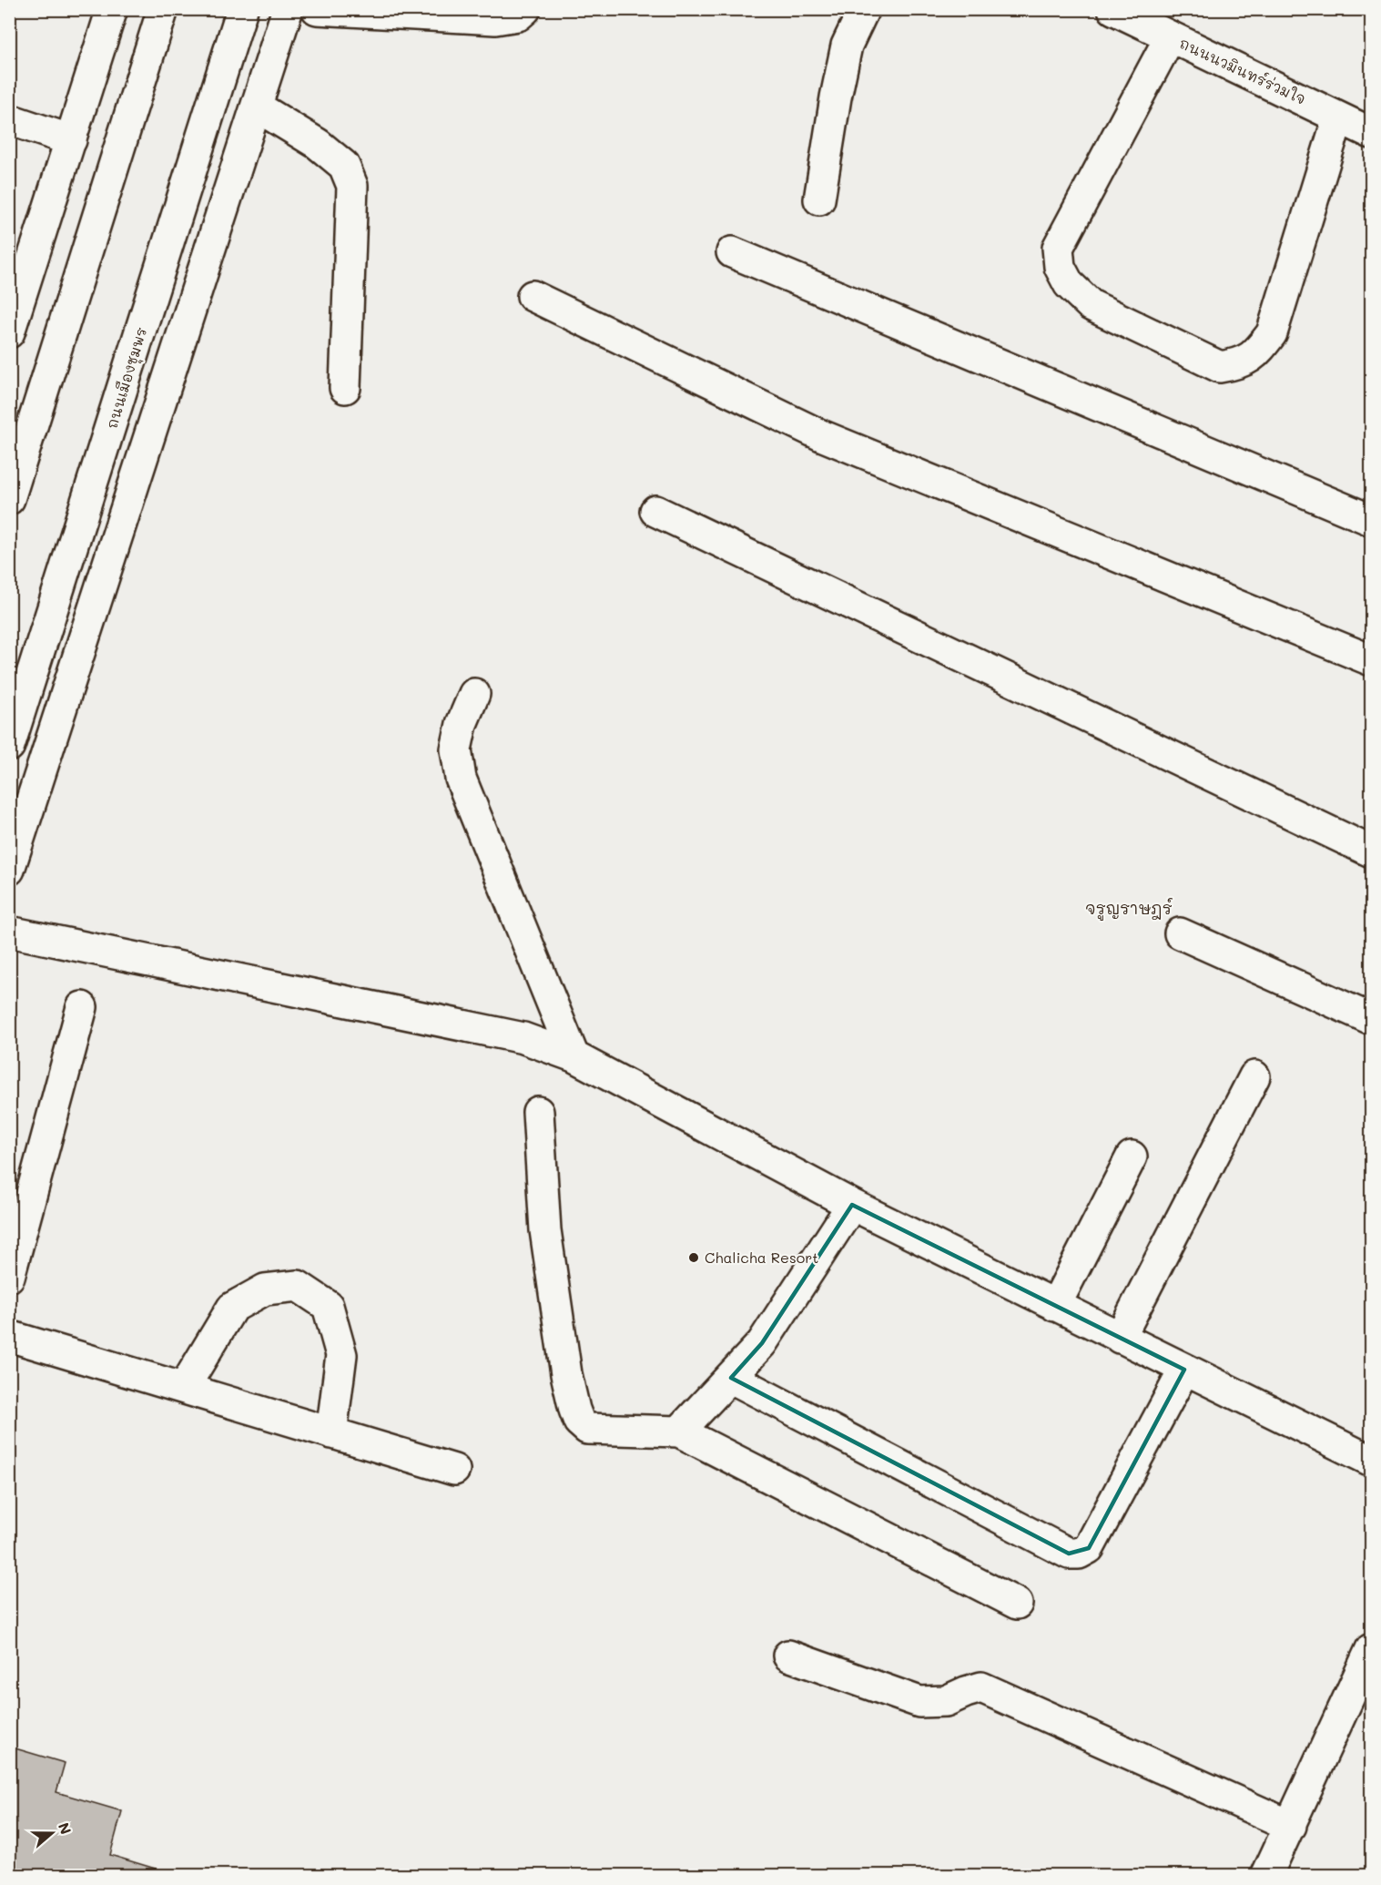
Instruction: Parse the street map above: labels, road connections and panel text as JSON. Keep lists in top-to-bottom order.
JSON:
{
  "streets": {
    "street": ["ถนนนวมินทร์ร่วมใจ", "ถนนเมืองชุมพร"]
  },
  "districts": ["จรูญราษฎร์"],
  "places": ["Chalicha Resort"],
  "north": "right"
}
